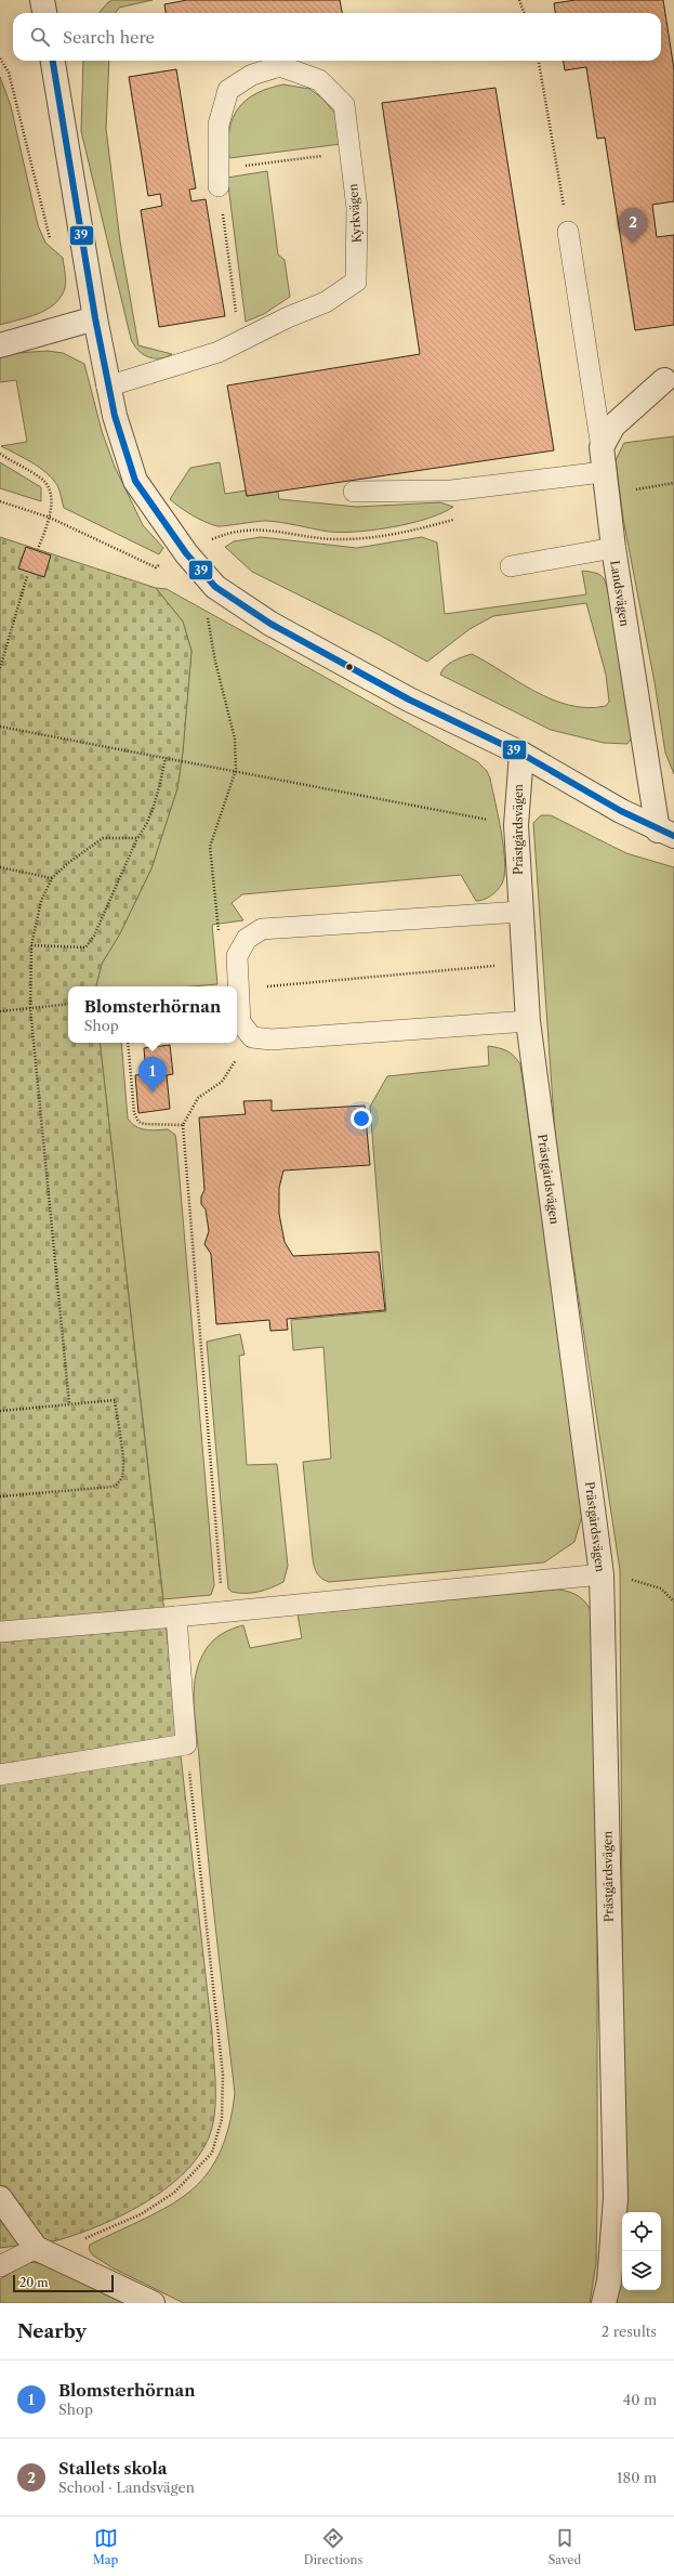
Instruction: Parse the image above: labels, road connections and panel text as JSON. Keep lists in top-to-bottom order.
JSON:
{
  "streets": {
    "street": ["Landsvägen", "Prästgårdsvägen"],
    "lane": ["Kyrkvägen"]
  },
  "crossings": [
    ["Landsvägen", "Prästgårdsvägen"]
  ],
  "lines": ["transit line 39"],
  "scale_bar": "20 m",
  "page": {
    "search": "Search here",
    "pins": ["2", "1"],
    "popup": ["Blomsterhörnan", "Shop"],
    "scale": "20 m",
    "heading": ["Nearby", "2 results"],
    "list": [
      {
        "mark": "1",
        "name": "Blomsterhörnan",
        "note": "Shop",
        "value": "40 m"
      },
      {
        "mark": "2",
        "name": "Stallets skola",
        "note": "School · Landsvägen",
        "value": "180 m"
      }
    ],
    "nav": ["Map", "Directions", "Saved"]
  }
}
